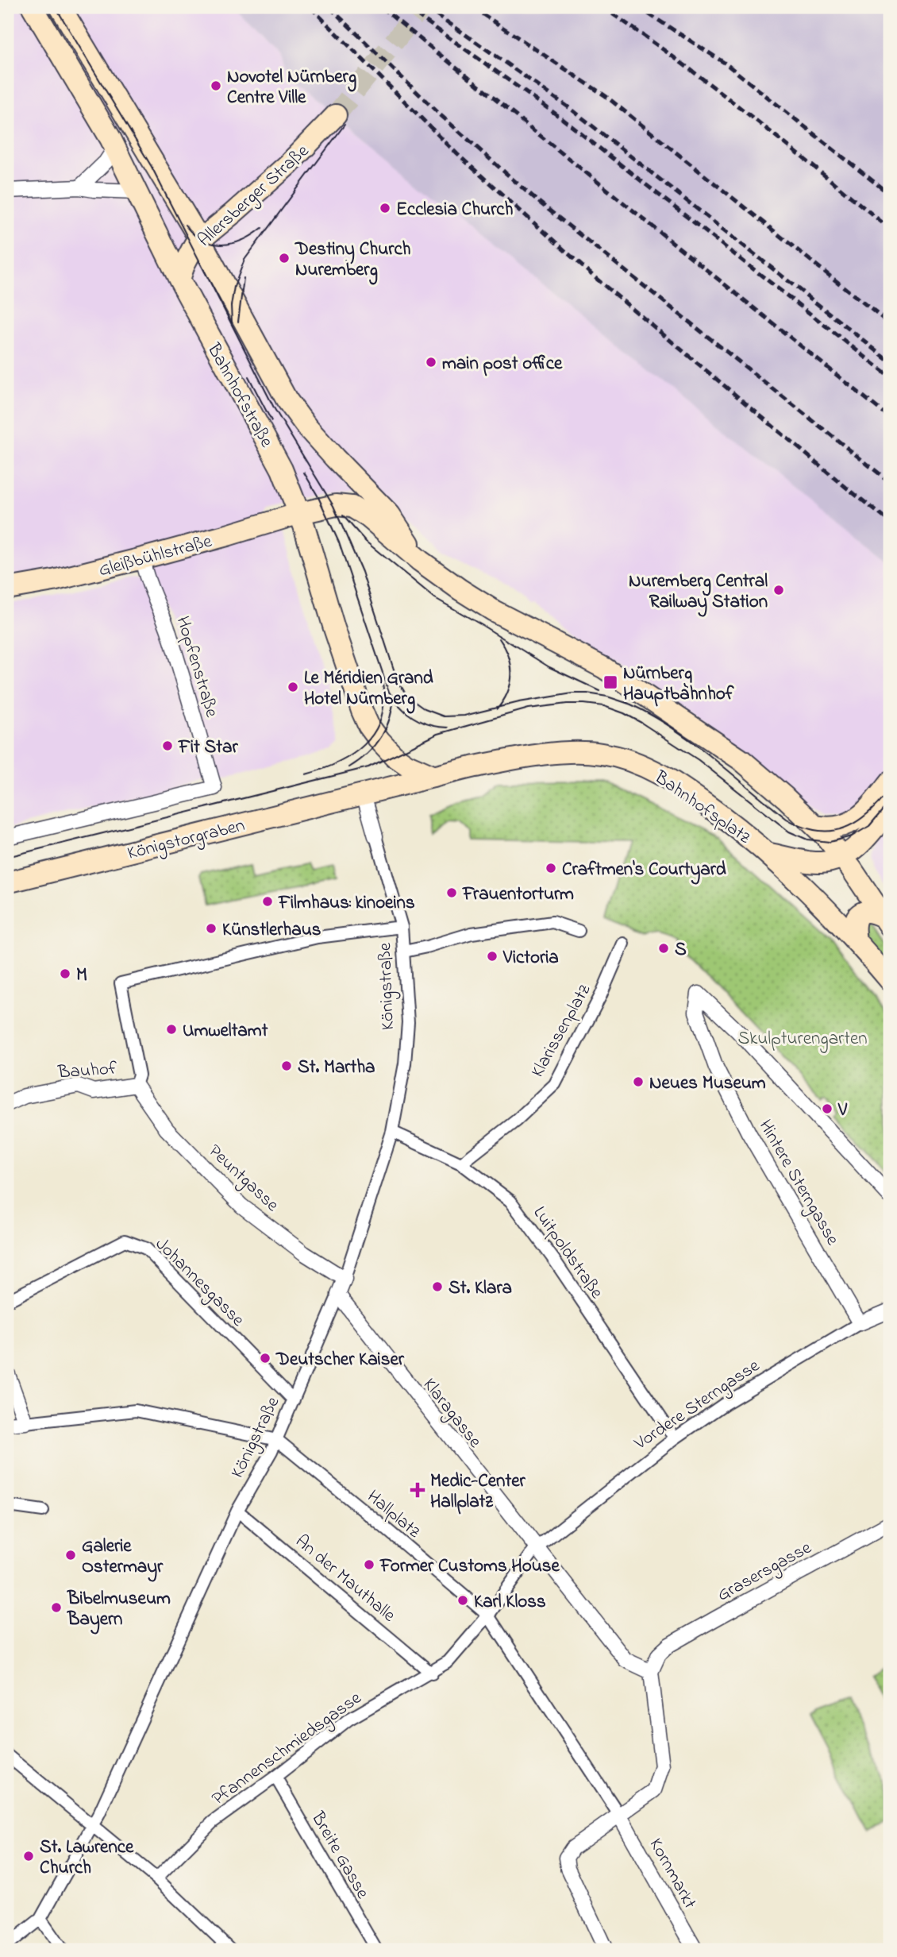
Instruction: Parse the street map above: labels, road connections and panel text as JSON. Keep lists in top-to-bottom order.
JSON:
{
  "streets": {
    "main road": [
      "Allersberger Straße",
      "Bahnhofstraße",
      "Gleißbühlstraße",
      "Bahnhofsplatz",
      "Königstorgraben"
    ],
    "street": [
      "Hopfenstraße",
      "Königstraße",
      "Klarissenplatz",
      "Bauhof",
      "Peuntgasse",
      "Hintere Sterngasse",
      "Luitpoldstraße",
      "Johannesgasse",
      "Vordere Sterngasse",
      "Klaragasse",
      "Hallplatz",
      "Grasersgasse",
      "An der Mauthalle",
      "Pfannenschmiedsgasse",
      "Breite Gasse",
      "Kornmarkt"
    ]
  },
  "crossings": [
    ["Allersberger Straße", "Bahnhofstraße"],
    ["Bahnhofstraße", "Gleißbühlstraße"],
    ["Bahnhofstraße", "Bahnhofsplatz"],
    ["Gleißbühlstraße", "Hopfenstraße"],
    ["Bahnhofsplatz", "Königstorgraben"],
    ["Königstraße", "Bauhof"],
    ["Königstraße", "Peuntgasse"],
    ["Königstraße", "Luitpoldstraße"],
    ["Königstraße", "Johannesgasse"],
    ["Königstraße", "Klaragasse"],
    ["Königstraße", "Hallplatz"],
    ["Königstraße", "An der Mauthalle"],
    ["Klarissenplatz", "Luitpoldstraße"],
    ["Bauhof", "Peuntgasse"],
    ["Hintere Sterngasse", "Vordere Sterngasse"],
    ["Luitpoldstraße", "Vordere Sterngasse"],
    ["Vordere Sterngasse", "Klaragasse"],
    ["Klaragasse", "Grasersgasse"],
    ["Hallplatz", "Pfannenschmiedsgasse"],
    ["Hallplatz", "Kornmarkt"],
    ["An der Mauthalle", "Pfannenschmiedsgasse"],
    ["Pfannenschmiedsgasse", "Breite Gasse"]
  ],
  "parks": ["Skulpturengarten"],
  "places": {
    "other": [
      "Novotel Nürnberg Centre Ville",
      "Ecclesia Church",
      "Destiny Church Nuremberg",
      "main post office",
      "Nuremberg Central Railway Station",
      "Le Méridien Grand Hotel Nürnberg",
      "Fit Star",
      "Craftmen's Courtyard",
      "Frauentorturm",
      "Filmhaus: kinoeins",
      "Künstlerhaus",
      "S",
      "Victoria",
      "M",
      "Umweltamt",
      "St. Martha",
      "Neues Museum",
      "V",
      "St. Klara",
      "Deutscher Kaiser",
      "Galerie Ostermayr",
      "Former Customs House",
      "Karl Kloss",
      "Bibelmuseum Bayern",
      "St. Lawrence Church"
    ],
    "transit": ["Nürnberg Hauptbahnhof"],
    "health": ["Medic-Center Hallplatz"]
  }
}
